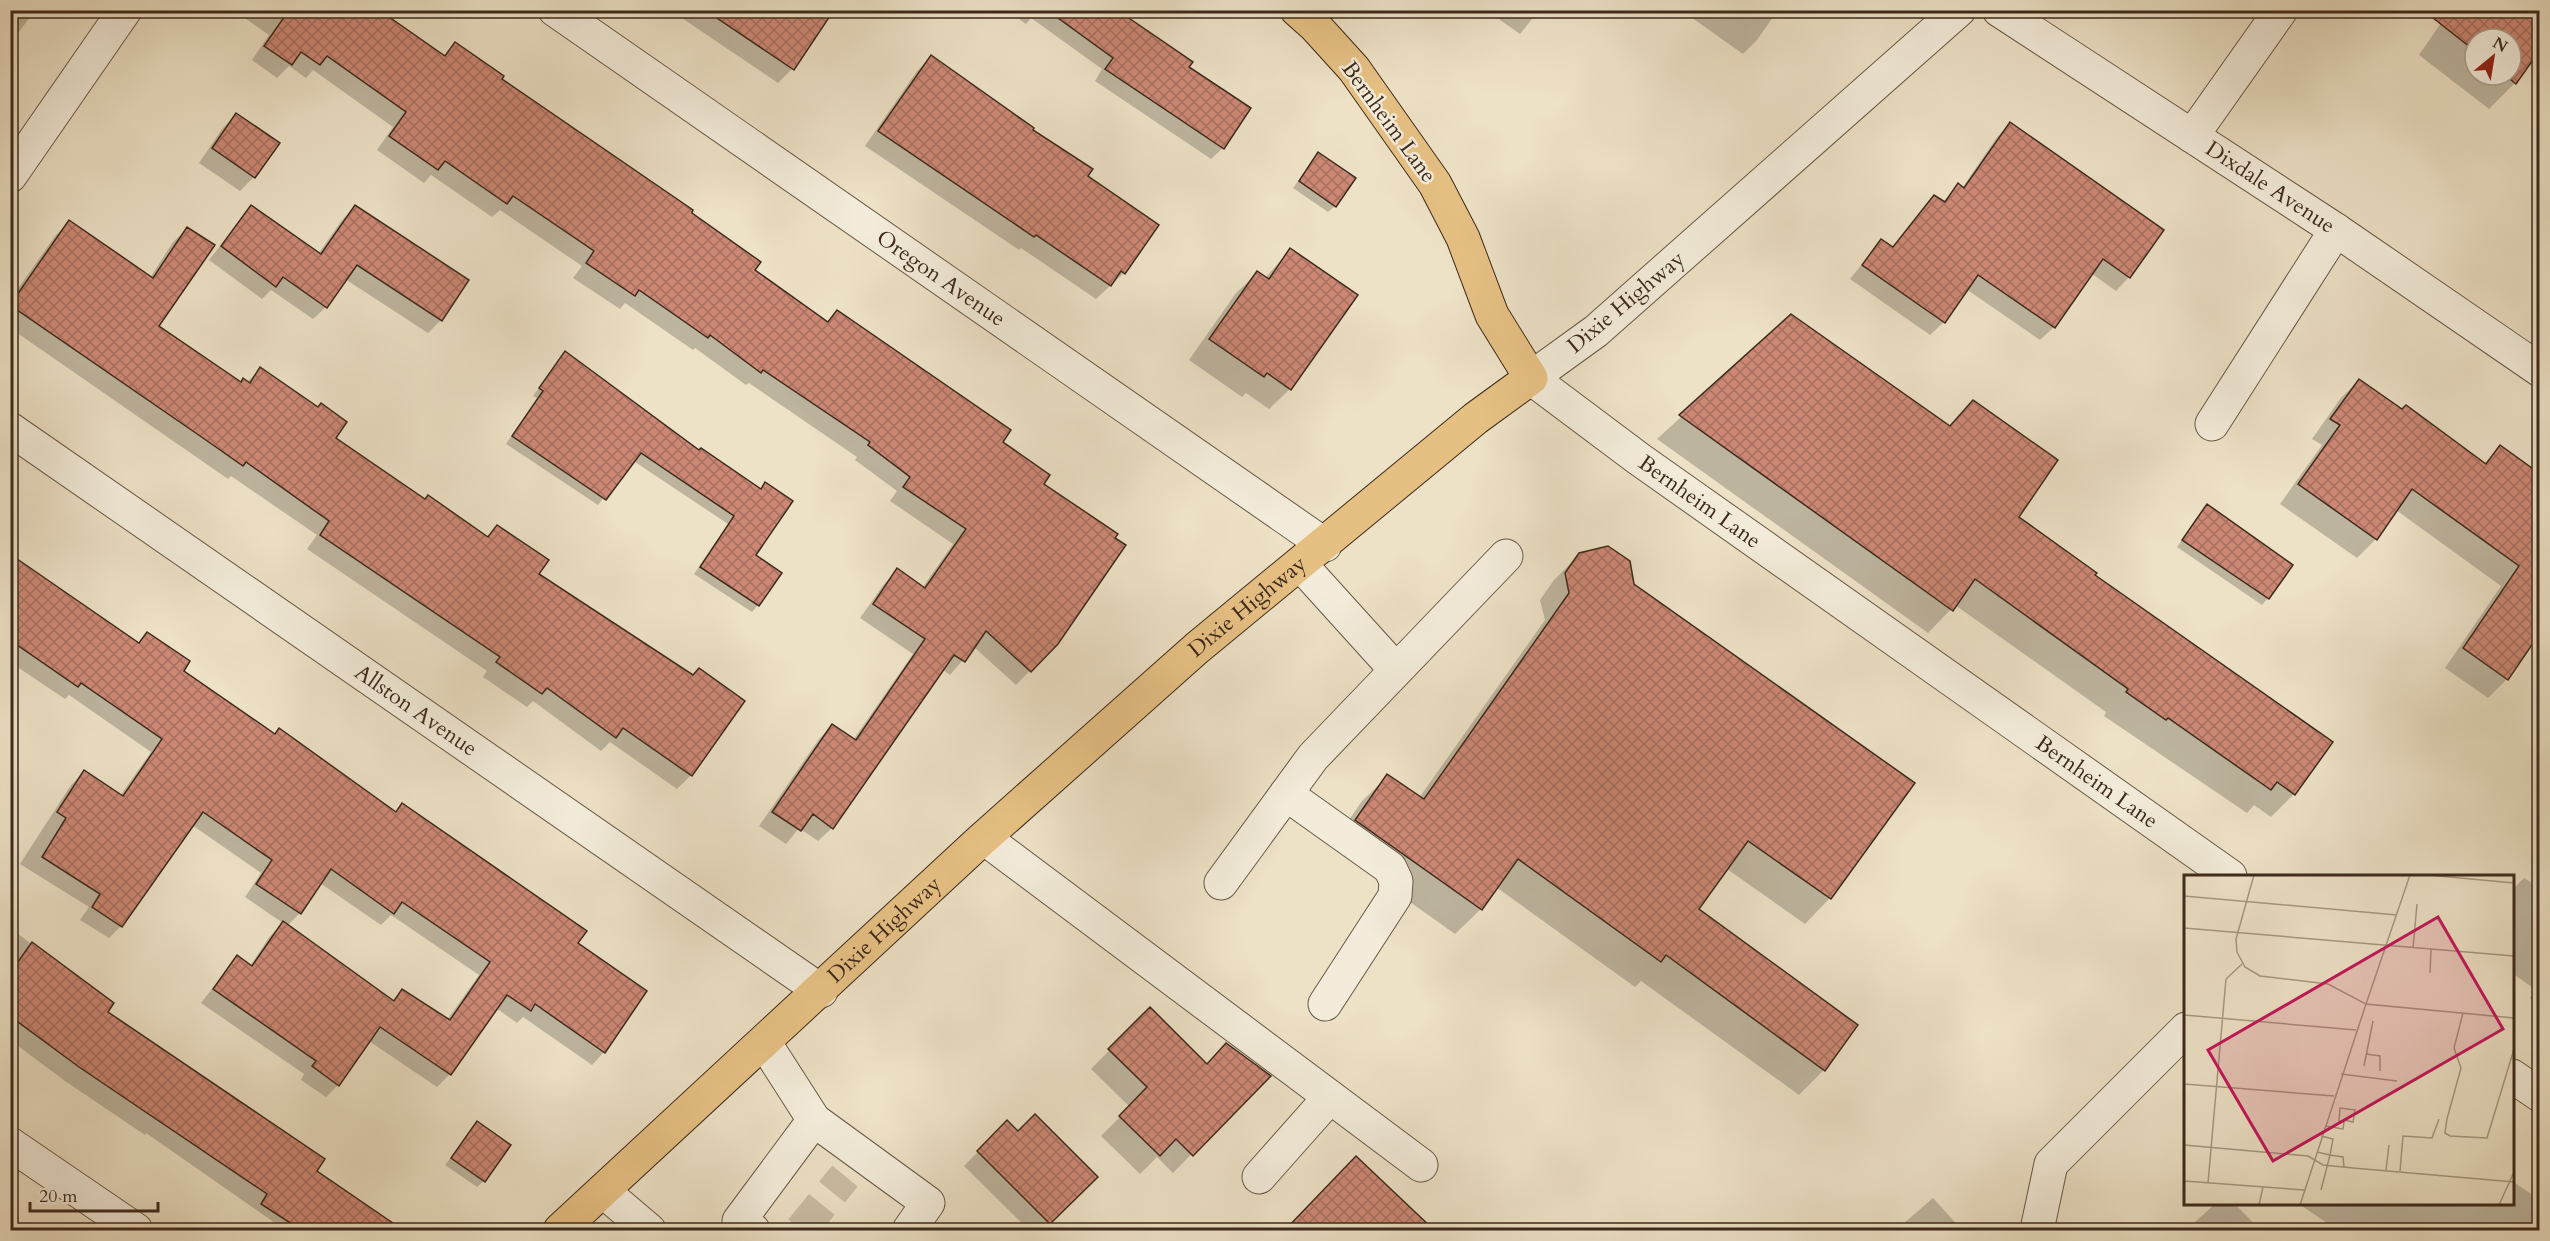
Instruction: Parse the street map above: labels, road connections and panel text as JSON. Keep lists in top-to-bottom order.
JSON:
{
  "streets": {
    "main road": ["Bernheim Lane", "Dixie Highway"],
    "street": ["Dixdale Avenue", "Oregon Avenue", "Allston Avenue"]
  },
  "crossings": [
    ["Bernheim Lane", "Dixie Highway"],
    ["Oregon Avenue", "Dixie Highway"],
    ["Dixie Highway", "Allston Avenue"]
  ],
  "scale_bar": "20 m",
  "north": "top right"
}
